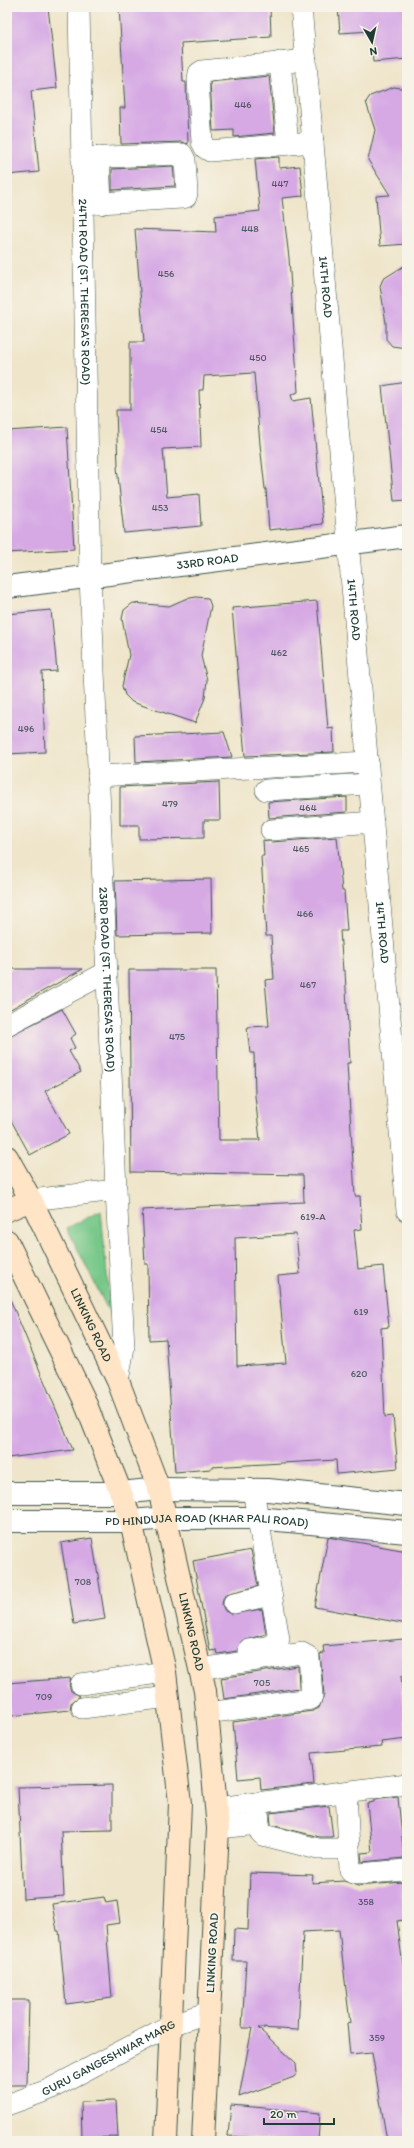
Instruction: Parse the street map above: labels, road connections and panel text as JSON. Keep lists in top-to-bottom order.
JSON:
{
  "streets": {
    "main road": ["LINKING ROAD"],
    "street": [
      "14TH ROAD",
      "24TH ROAD (ST. THERESA'S ROAD)",
      "33RD ROAD",
      "23RD ROAD (ST. THERESA'S ROAD)",
      "PD HINDUJA ROAD (KHAR PALI ROAD)",
      "GURU GANGESHWAR MARG"
    ]
  },
  "crossings": [
    ["14TH ROAD", "33RD ROAD"],
    ["24TH ROAD (ST. THERESA'S ROAD)", "33RD ROAD"],
    ["24TH ROAD (ST. THERESA'S ROAD)", "23RD ROAD (ST. THERESA'S ROAD)"],
    ["33RD ROAD", "23RD ROAD (ST. THERESA'S ROAD)"],
    ["23RD ROAD (ST. THERESA'S ROAD)", "LINKING ROAD"],
    ["LINKING ROAD", "PD HINDUJA ROAD (KHAR PALI ROAD)"],
    ["LINKING ROAD", "GURU GANGESHWAR MARG"]
  ],
  "house_numbers": [
    "446",
    "447",
    "448",
    "456",
    "450",
    "454",
    "453",
    "462",
    "496",
    "479",
    "464",
    "465",
    "466",
    "467",
    "475",
    "619-A",
    "619",
    "620",
    "708",
    "705",
    "709",
    "358",
    "359"
  ],
  "scale_bar": "20 m",
  "north": "bottom"
}
